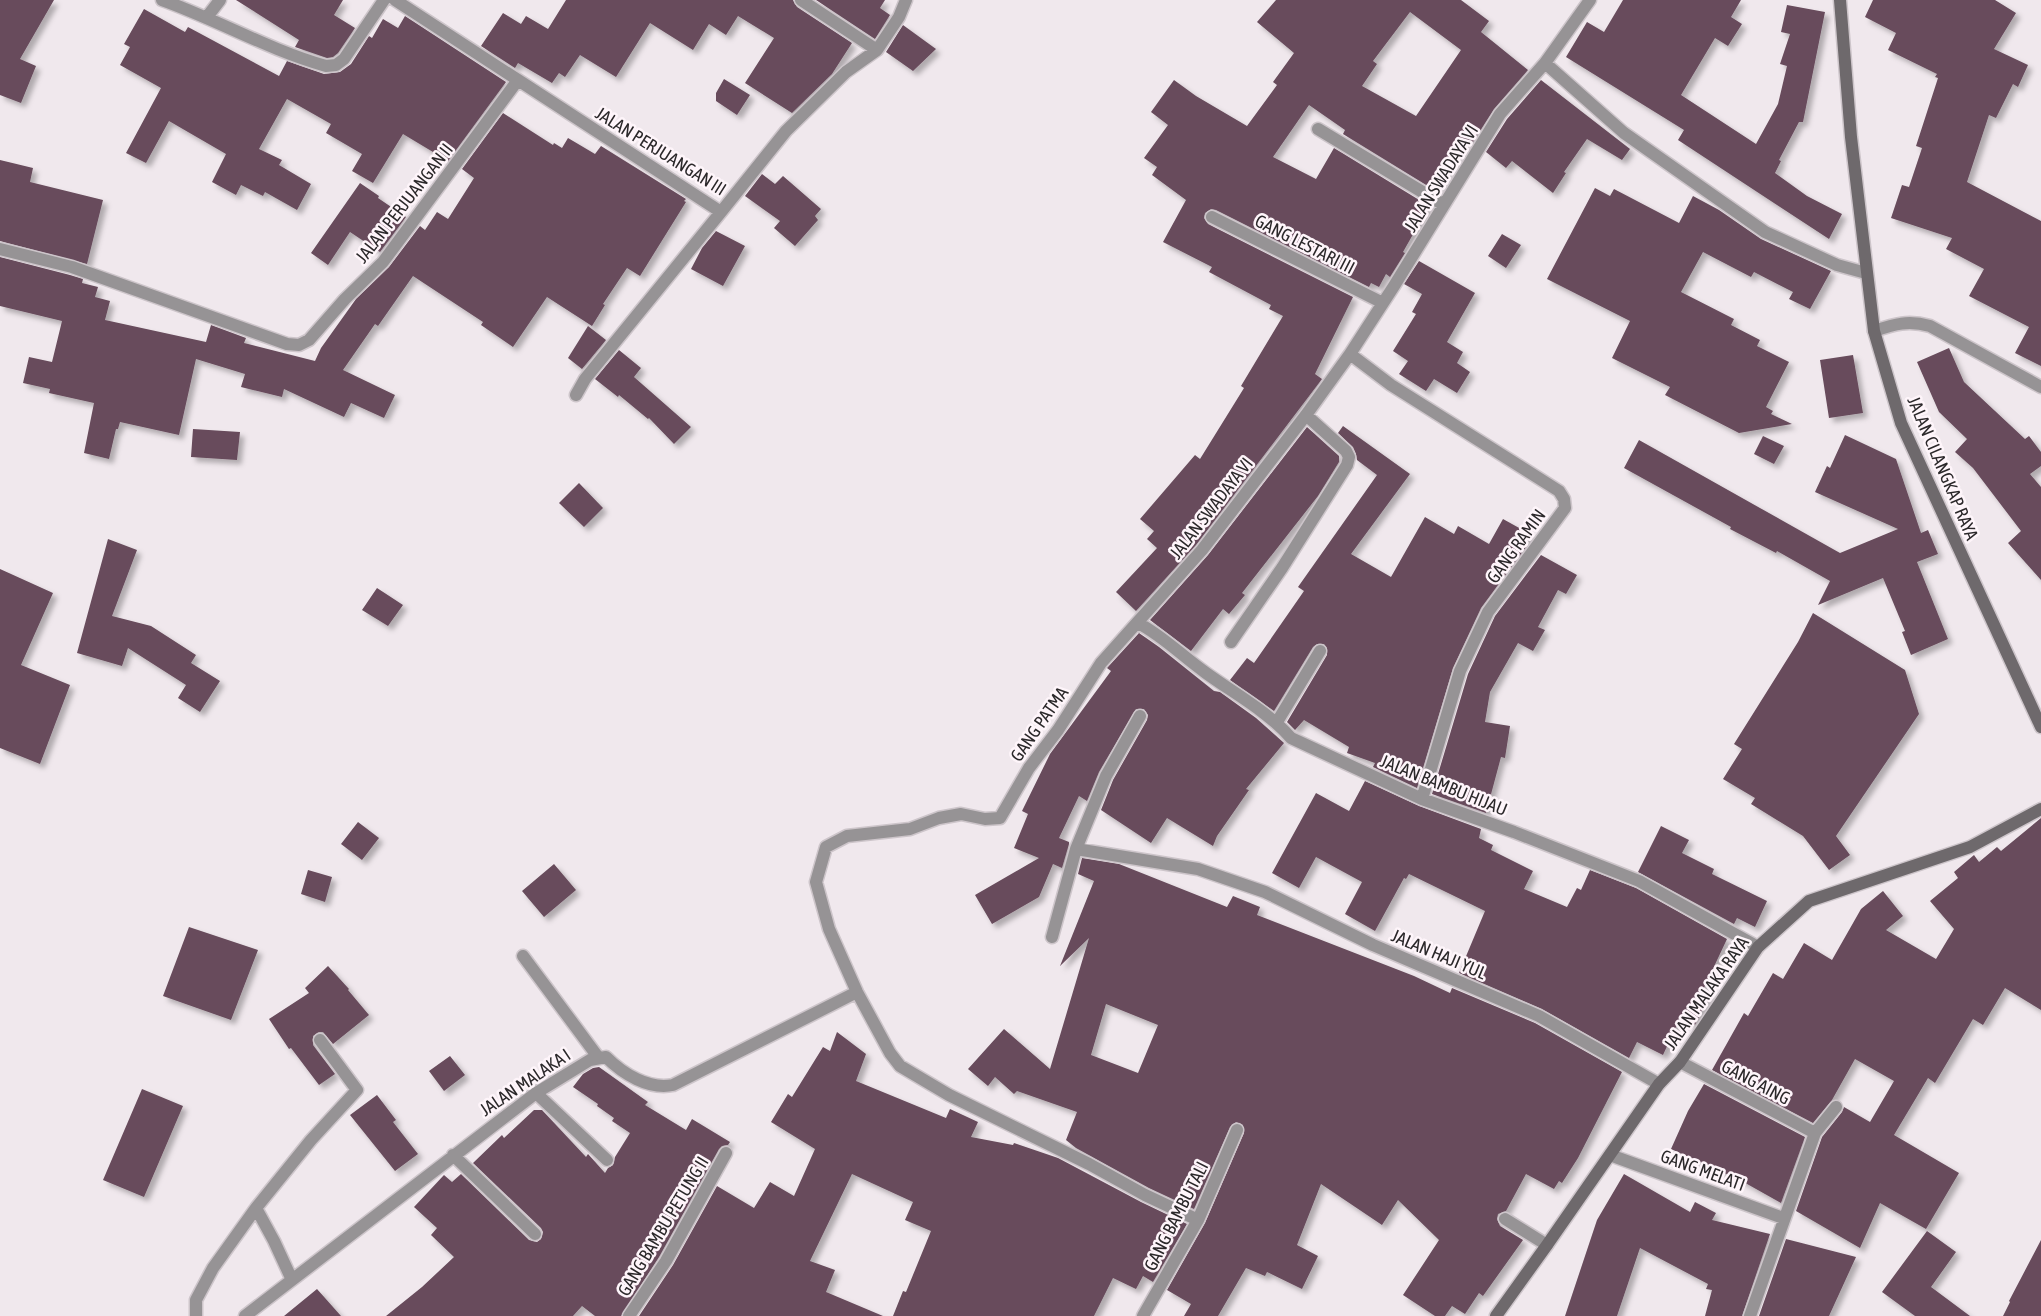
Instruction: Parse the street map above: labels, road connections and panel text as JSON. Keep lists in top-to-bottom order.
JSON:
{
  "streets": {
    "street": [
      "JALAN PERJUANGAN III",
      "JALAN SWADAYA VI",
      "JALAN PERJUANGAN II",
      "GANG LESTARI III",
      "JALAN CILANGKAP RAYA",
      "GANG RAMIN",
      "GANG PATMA",
      "JALAN BAMBU HIJAU",
      "JALAN HAJI YUL",
      "JALAN MALAKA RAYA",
      "JALAN MALAKA I",
      "GANG AING",
      "GANG MELATI",
      "GANG BAMBU TALI",
      "GANG BAMBU PETUNG II"
    ]
  },
  "crossings": [
    ["JALAN PERJUANGAN III", "JALAN PERJUANGAN II"],
    ["JALAN SWADAYA VI", "GANG LESTARI III"],
    ["JALAN SWADAYA VI", "GANG RAMIN"],
    ["JALAN SWADAYA VI", "GANG PATMA"],
    ["JALAN SWADAYA VI", "JALAN BAMBU HIJAU"],
    ["GANG RAMIN", "JALAN BAMBU HIJAU"],
    ["GANG PATMA", "JALAN BAMBU HIJAU"],
    ["GANG PATMA", "JALAN MALAKA I"],
    ["JALAN BAMBU HIJAU", "JALAN MALAKA RAYA"],
    ["JALAN HAJI YUL", "JALAN MALAKA RAYA"],
    ["JALAN MALAKA RAYA", "GANG AING"],
    ["JALAN MALAKA RAYA", "GANG MELATI"]
  ]
}
